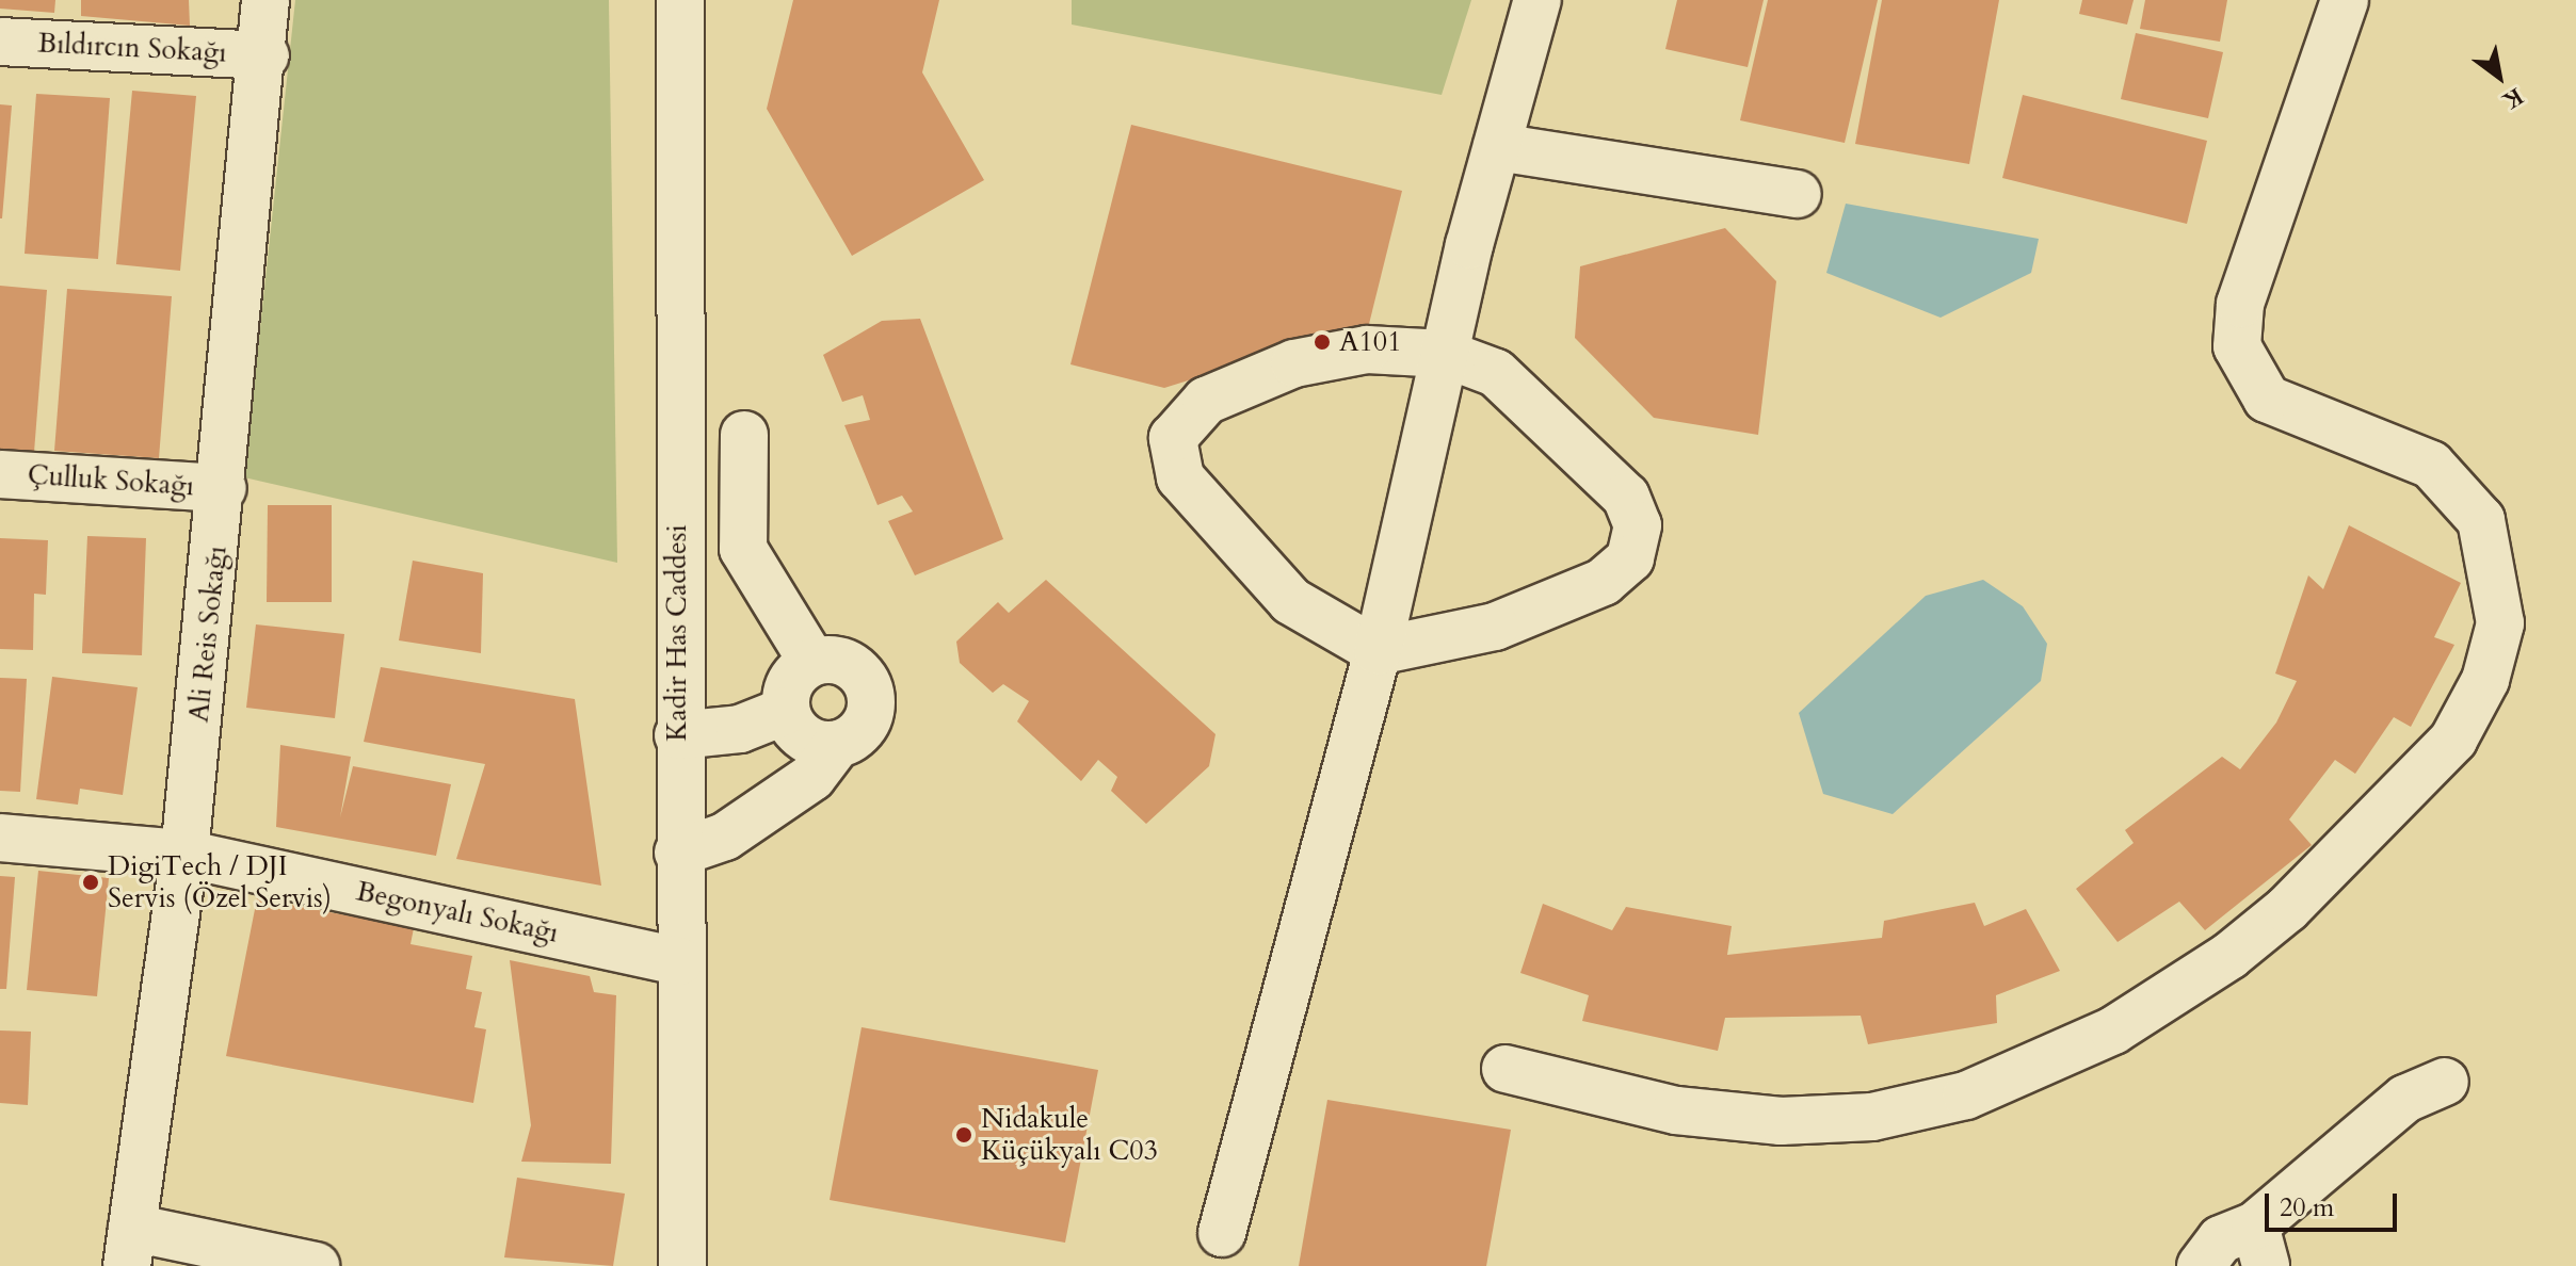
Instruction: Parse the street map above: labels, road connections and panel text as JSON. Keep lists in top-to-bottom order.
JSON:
{
  "streets": {
    "street": [
      "Bıldırcın Sokağı",
      "Çulluk Sokağı",
      "Kadir Has Caddesi",
      "Ali Reis Sokağı",
      "Begonyalı Sokağı"
    ]
  },
  "crossings": [
    ["Bıldırcın Sokağı", "Ali Reis Sokağı"],
    ["Çulluk Sokağı", "Ali Reis Sokağı"],
    ["Kadir Has Caddesi", "Begonyalı Sokağı"],
    ["Ali Reis Sokağı", "Begonyalı Sokağı"]
  ],
  "places": ["A101", "DigiTech / DJI Servis (Özel Servis)", "Nidakule Küçükyalı C03"],
  "scale_bar": "20 m",
  "north": "bottom right"
}
